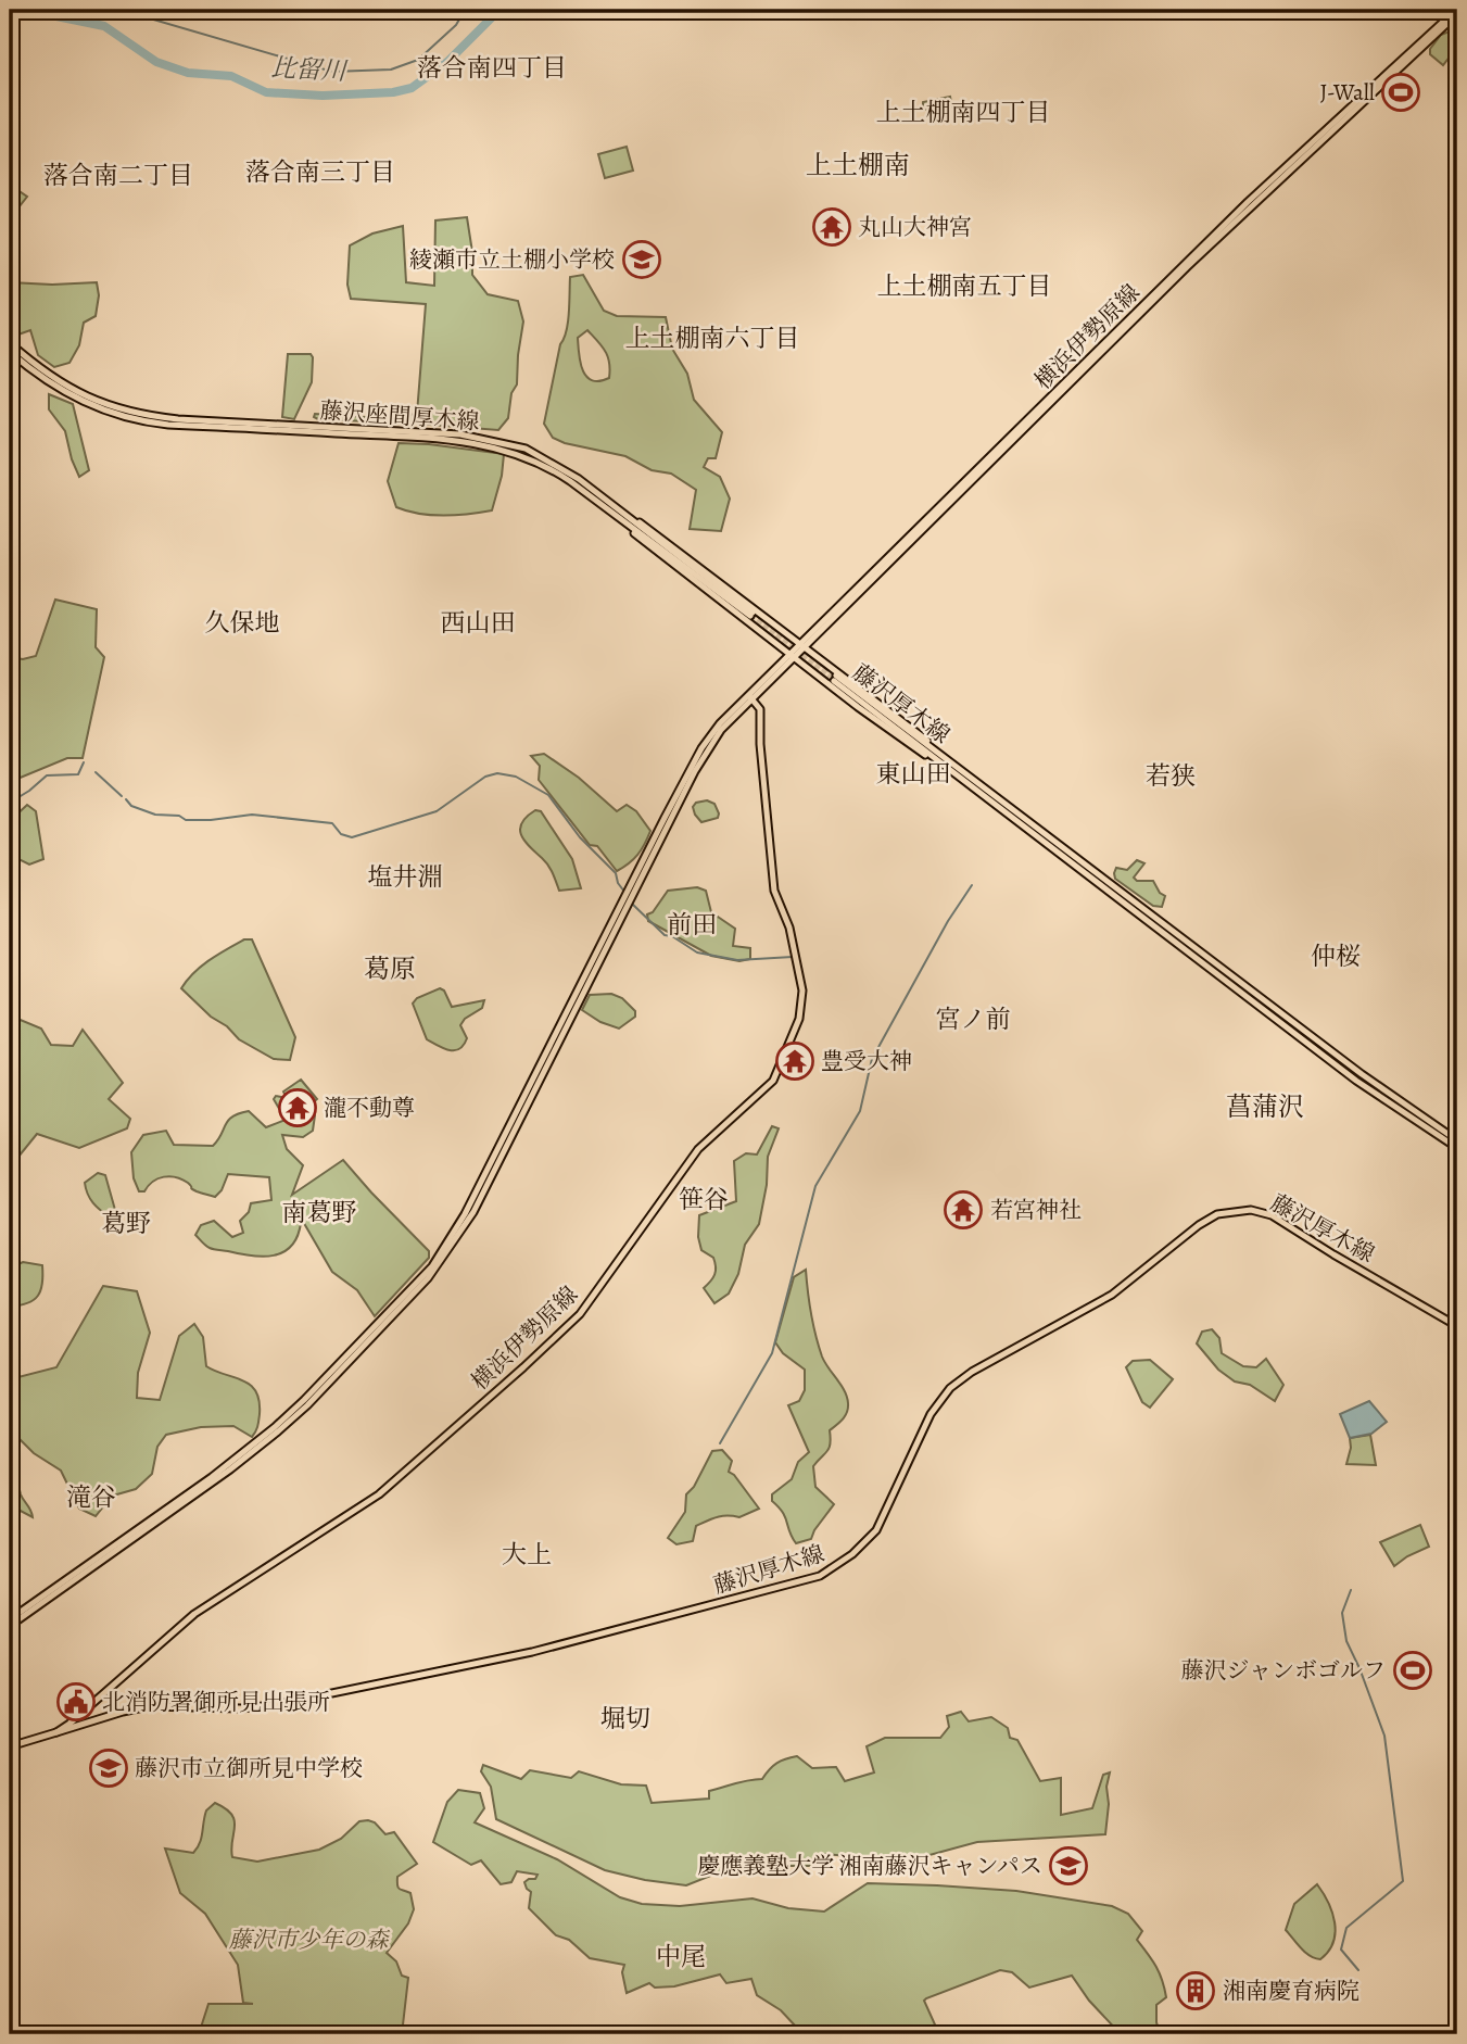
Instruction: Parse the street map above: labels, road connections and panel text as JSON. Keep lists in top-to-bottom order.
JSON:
{
  "streets": {
    "main road": ["横浜伊勢原線", "藤沢座間厚木線", "藤沢厚木線"]
  },
  "crossings": [
    ["横浜伊勢原線", "藤沢厚木線"]
  ],
  "districts": [
    "落合南四丁目",
    "上土棚南四丁目",
    "上土棚南",
    "落合南三丁目",
    "落合南二丁目",
    "上土棚南五丁目",
    "上土棚南六丁目",
    "久保地",
    "西山田",
    "東山田",
    "若狭",
    "塩井淵",
    "前田",
    "仲桜",
    "葛原",
    "宮ノ前",
    "菖蒲沢",
    "笹谷",
    "南葛野",
    "葛野",
    "滝谷",
    "大上",
    "堀切",
    "中尾"
  ],
  "water": ["比留川"],
  "parks": ["藤沢市少年の森"],
  "places": {
    "sports": ["J-Wall", "藤沢ジャンボゴルフ"],
    "temple": [
      "丸山大神宮",
      "豊受大神",
      "瀧不動尊",
      "若宮神社"
    ],
    "school or university": ["綾瀬市立土棚小学校", "藤沢市立御所見中学校", "慶應義塾大学 湘南藤沢キャンパス"],
    "public building": ["北消防署御所見出張所"],
    "building": ["湘南慶育病院"]
  }
}
